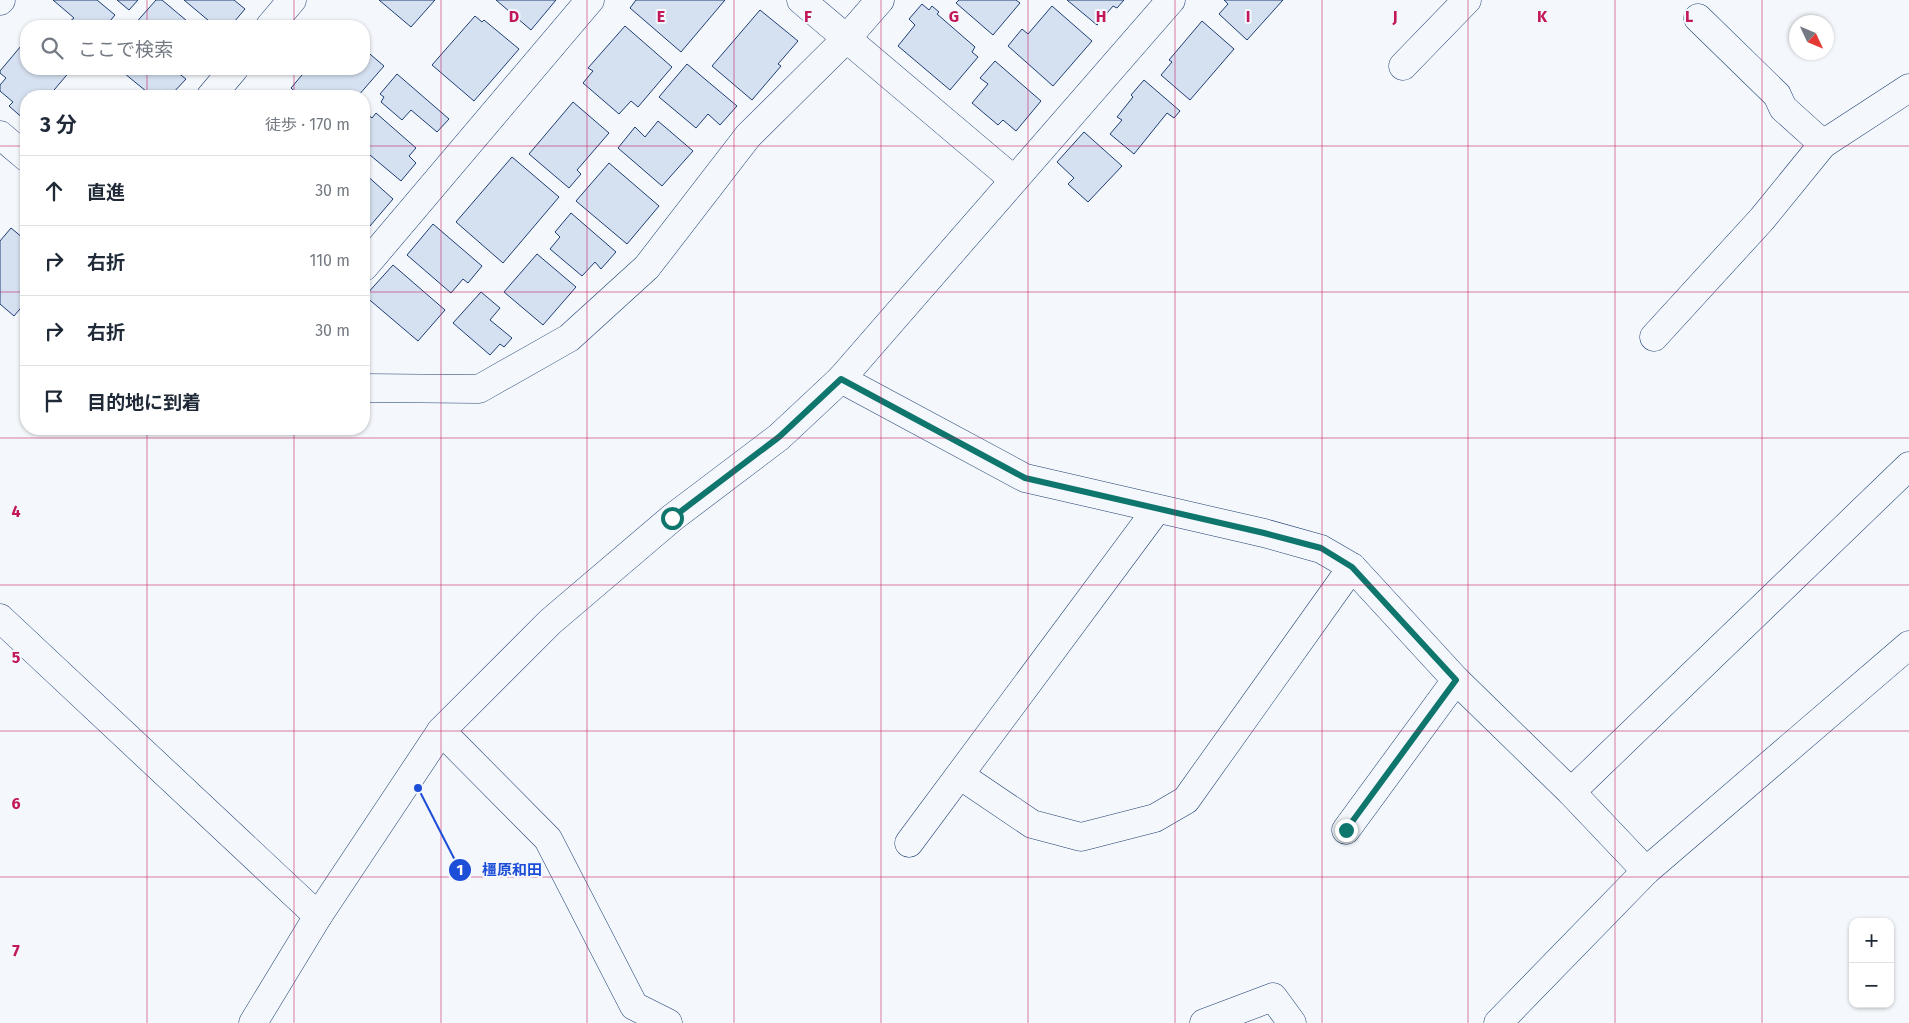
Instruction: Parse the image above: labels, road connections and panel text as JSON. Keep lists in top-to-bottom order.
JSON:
{
  "places": ["橿原和田"],
  "north": "bottom right",
  "page": {
    "search": "ここで検索",
    "heading": ["3 分", "徒歩 · 170 m"],
    "list": [
      ["直進", "30 m"],
      ["右折", "110 m"],
      ["右折", "30 m"],
      "目的地に到着"
    ],
    "map_buttons": ["+", "−"]
  },
  "grid": {
    "columns": [
      "D",
      "E",
      "F",
      "G",
      "H",
      "I",
      "J",
      "K",
      "L"
    ],
    "rows": [
      "4",
      "5",
      "6",
      "7"
    ]
  }
}
